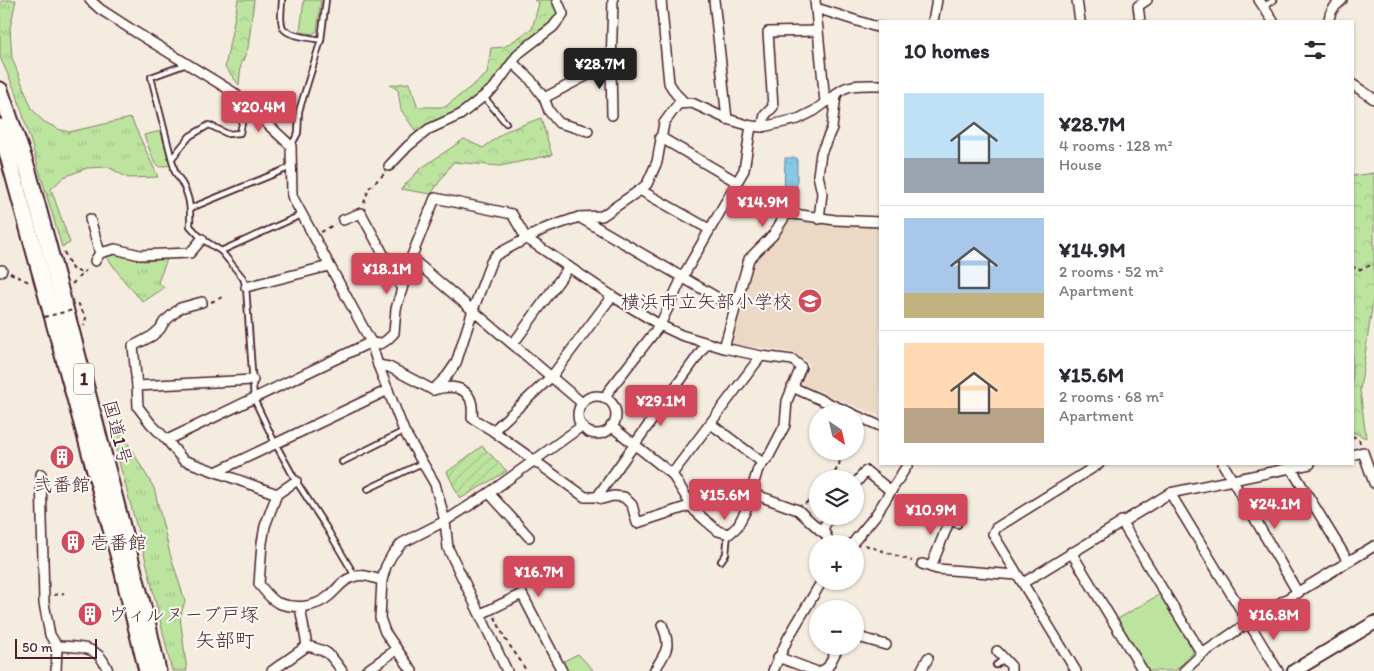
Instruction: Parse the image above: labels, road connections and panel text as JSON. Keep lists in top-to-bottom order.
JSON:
{
  "streets": {
    "highway": ["1", "国道1号"]
  },
  "districts": ["矢部町"],
  "places": {
    "school or university": ["横浜市立矢部小学校"],
    "building": ["弐番館", "壱番館", "ヴィルヌーブ戸塚"]
  },
  "scale_bar": "50 m",
  "north": "bottom right",
  "page": {
    "heading": "10 homes",
    "price": [
      "¥28.7M",
      "¥20.4M",
      "¥14.9M",
      "¥18.1M",
      "¥29.1M",
      "¥15.6M",
      "¥24.1M",
      "¥10.9M",
      "¥16.7M",
      "¥16.8M"
    ],
    "list": [
      {
        "name": "¥28.7M",
        "note": "4 rooms · 128 m² · House"
      },
      {
        "name": "¥14.9M",
        "note": "2 rooms · 52 m² · Apartment"
      },
      {
        "name": "¥15.6M",
        "note": "2 rooms · 68 m² · Apartment"
      }
    ],
    "map_buttons": ["+", "−"],
    "scale": "50 m"
  }
}
